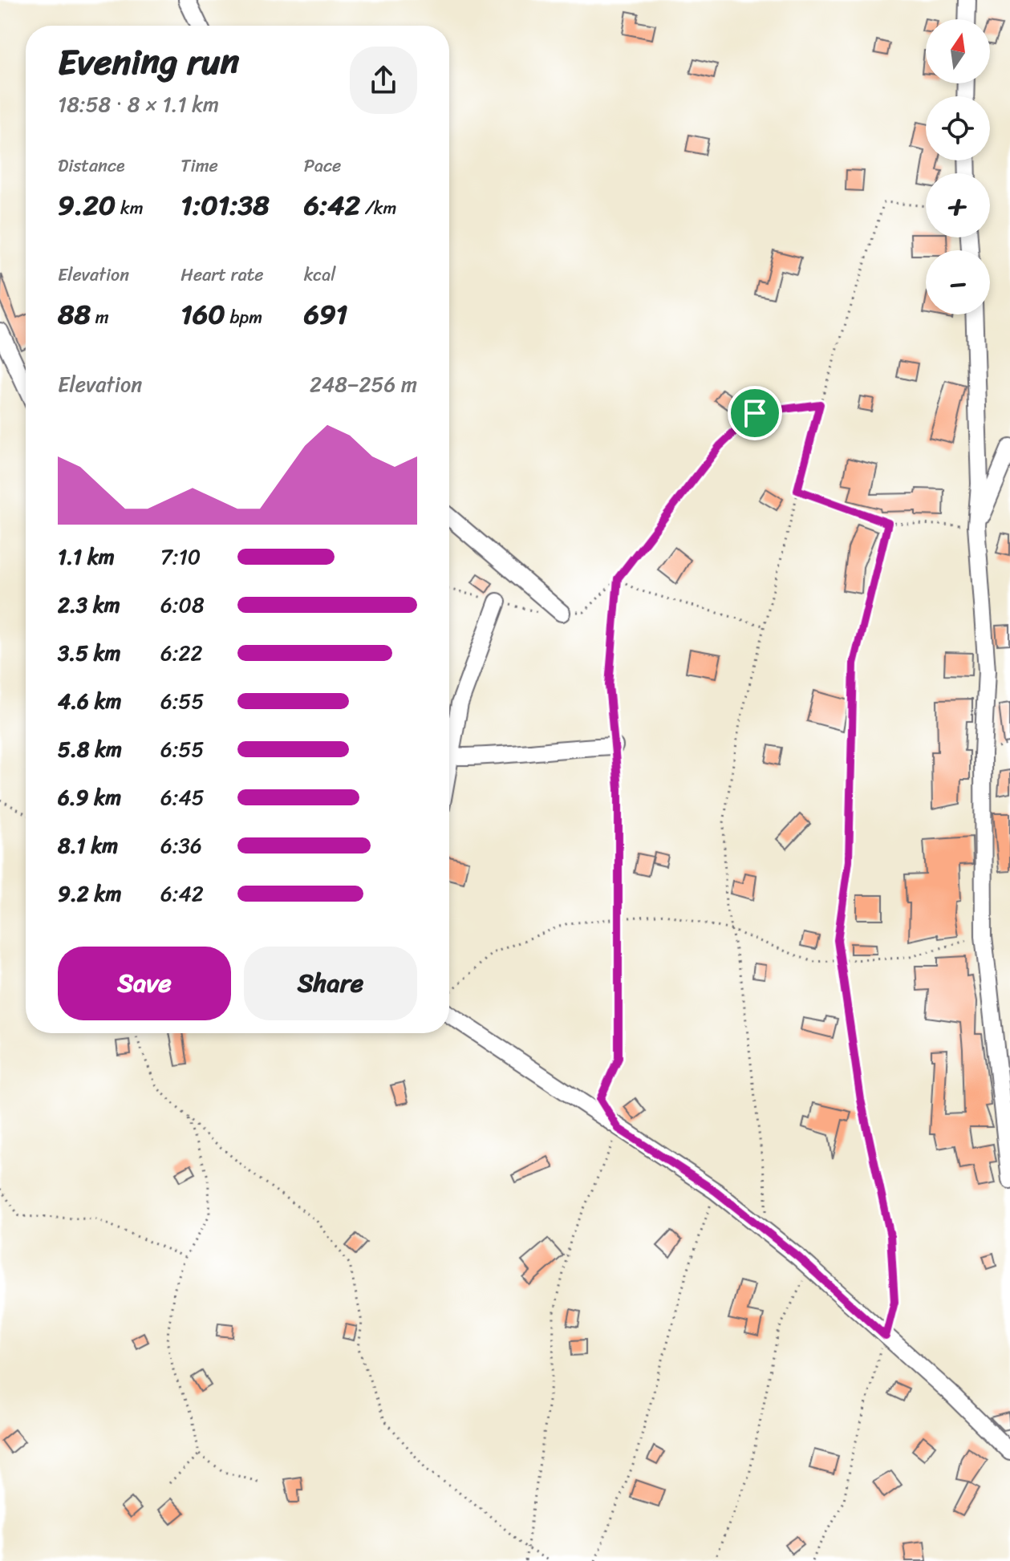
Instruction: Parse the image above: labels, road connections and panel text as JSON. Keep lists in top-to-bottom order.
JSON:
{
  "north": "top",
  "page": {
    "map_buttons": ["+", "−"],
    "heading": ["Evening run", "18:58 · 8 × 1.1 km"],
    "stats": [
      ["Distance", "9.20 km"],
      ["Time", "1:01:38"],
      ["Pace", "6:42 /km"],
      ["Elevation", "88 m"],
      ["Heart rate", "160 bpm"],
      ["kcal", "691"]
    ],
    "chart": ["Elevation", "248–256 m"],
    "list": [
      {
        "name": "1.1 km",
        "note": "7:10"
      },
      {
        "name": "2.3 km",
        "note": "6:08"
      },
      {
        "name": "3.5 km",
        "note": "6:22"
      },
      {
        "name": "4.6 km",
        "note": "6:55"
      },
      {
        "name": "5.8 km",
        "note": "6:55"
      },
      {
        "name": "6.9 km",
        "note": "6:45"
      },
      {
        "name": "8.1 km",
        "note": "6:36"
      },
      {
        "name": "9.2 km",
        "note": "6:42"
      }
    ],
    "buttons": ["Save", "Share"]
  }
}
